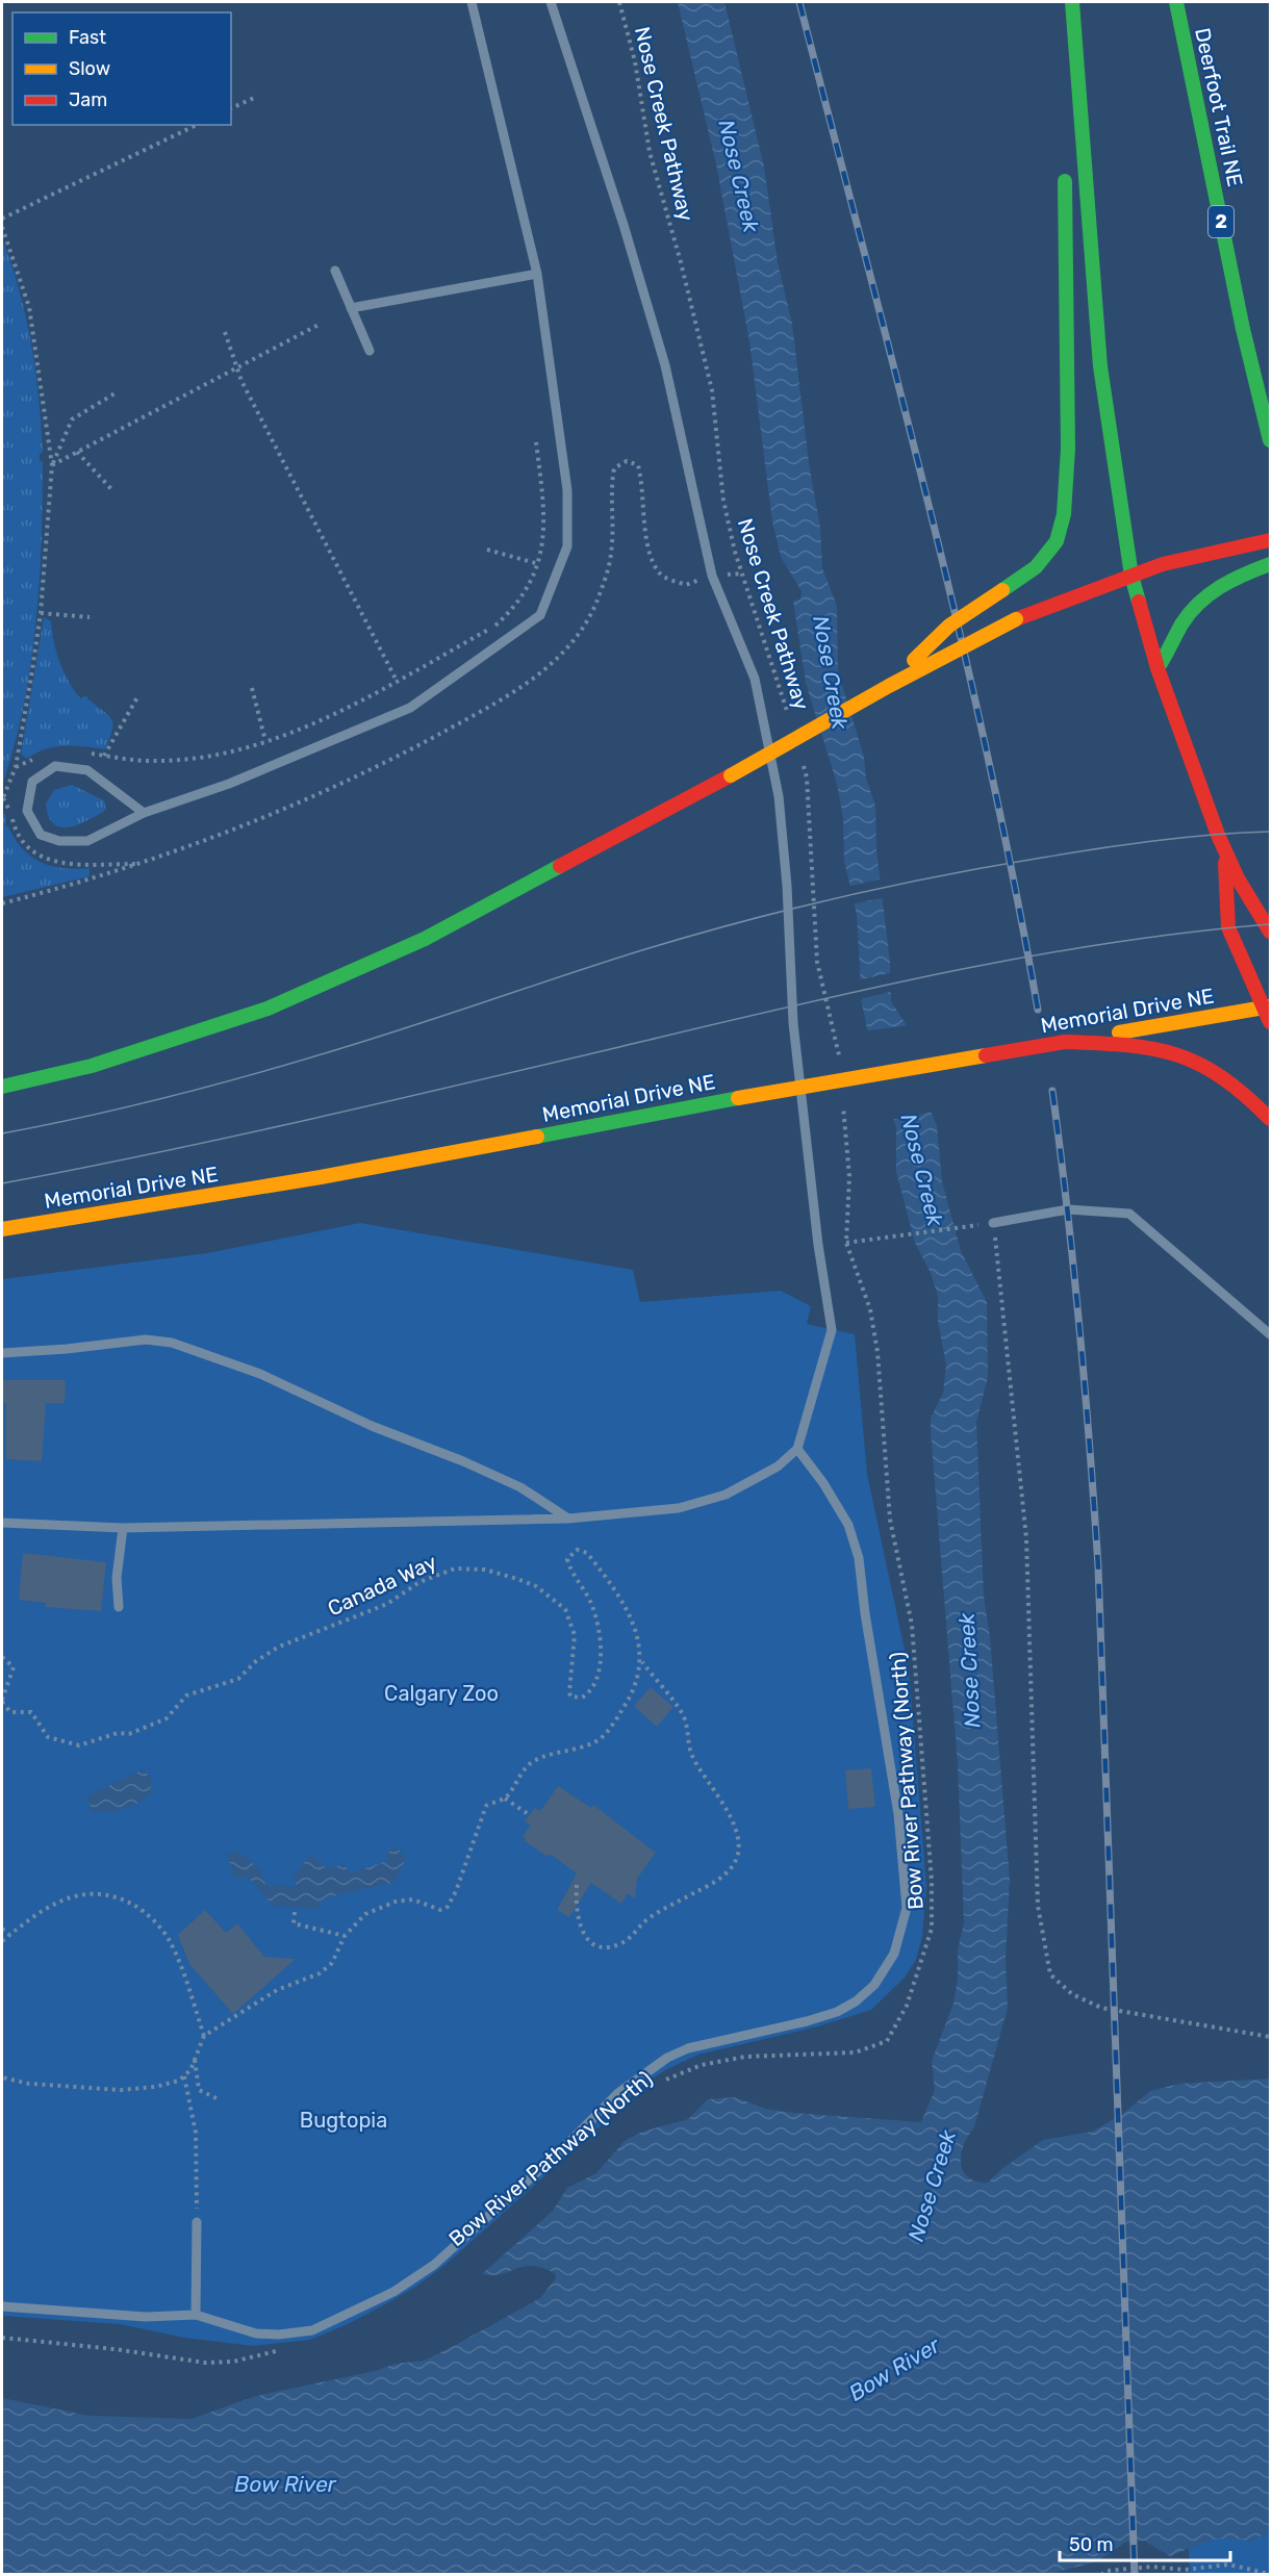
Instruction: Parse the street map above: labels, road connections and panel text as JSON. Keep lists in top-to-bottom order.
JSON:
{
  "streets": {
    "highway": ["Deerfoot Trail NE", "2", "Memorial Drive NE"],
    "path": ["Nose Creek Pathway", "Canada Way", "Bow River Pathway (North)"]
  },
  "water": ["Nose Creek", "Bow River"],
  "parks": ["Calgary Zoo", "Bugtopia"],
  "legend": ["Fast", "Slow", "Jam"],
  "scale_bar": "50 m"
}
